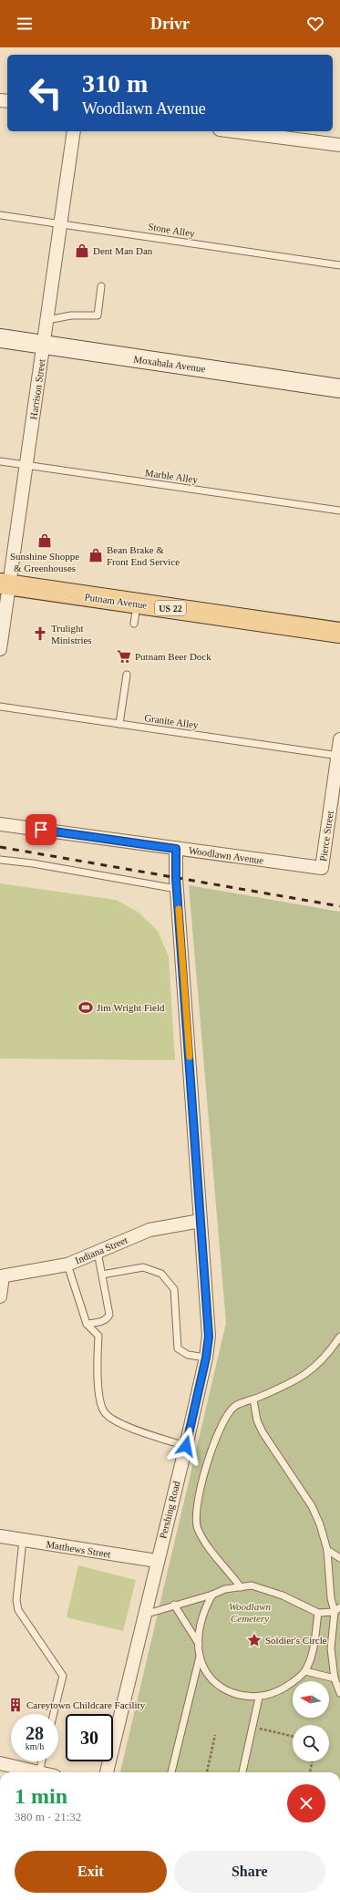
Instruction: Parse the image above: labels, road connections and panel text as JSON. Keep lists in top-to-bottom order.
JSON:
{
  "streets": {
    "main road": ["Putnam Avenue", "US 22"],
    "street": [
      "Moxahala Avenue",
      "Harrison Street",
      "Pierce Street",
      "Woodlawn Avenue",
      "Indiana Street",
      "Pershing Road",
      "Matthews Street"
    ],
    "lane": ["Stone Alley", "Marble Alley", "Granite Alley"]
  },
  "crossings": [
    ["Stone Alley", "Harrison Street"],
    ["Moxahala Avenue", "Harrison Street"],
    ["Harrison Street", "Marble Alley"],
    ["Harrison Street", "Putnam Avenue"],
    ["Granite Alley", "Pierce Street"],
    ["Pierce Street", "Woodlawn Avenue"],
    ["Woodlawn Avenue", "Pershing Road"],
    ["Indiana Street", "Pershing Road"],
    ["Pershing Road", "Matthews Street"]
  ],
  "parks": ["Woodlawn Cemetery"],
  "places": {
    "shop": ["Dent Man Dan", "Sunshine Shoppe & Greenhouses", "Bean Brake & Front End Service"],
    "church": ["Trulight Ministries"],
    "supermarket": ["Putnam Beer Dock"],
    "sports": ["Jim Wright Field"],
    "place": ["Soldier's Circle"],
    "building": ["Careytown Childcare Facility"]
  },
  "north": "left",
  "page": {
    "header": "Drivr",
    "turn": ["310 m", "Woodlawn Avenue"],
    "speed": "28 km/h",
    "limit": "30",
    "heading": ["1 min", "380 m · 21:32"],
    "buttons": ["Exit", "Share"]
  }
}
